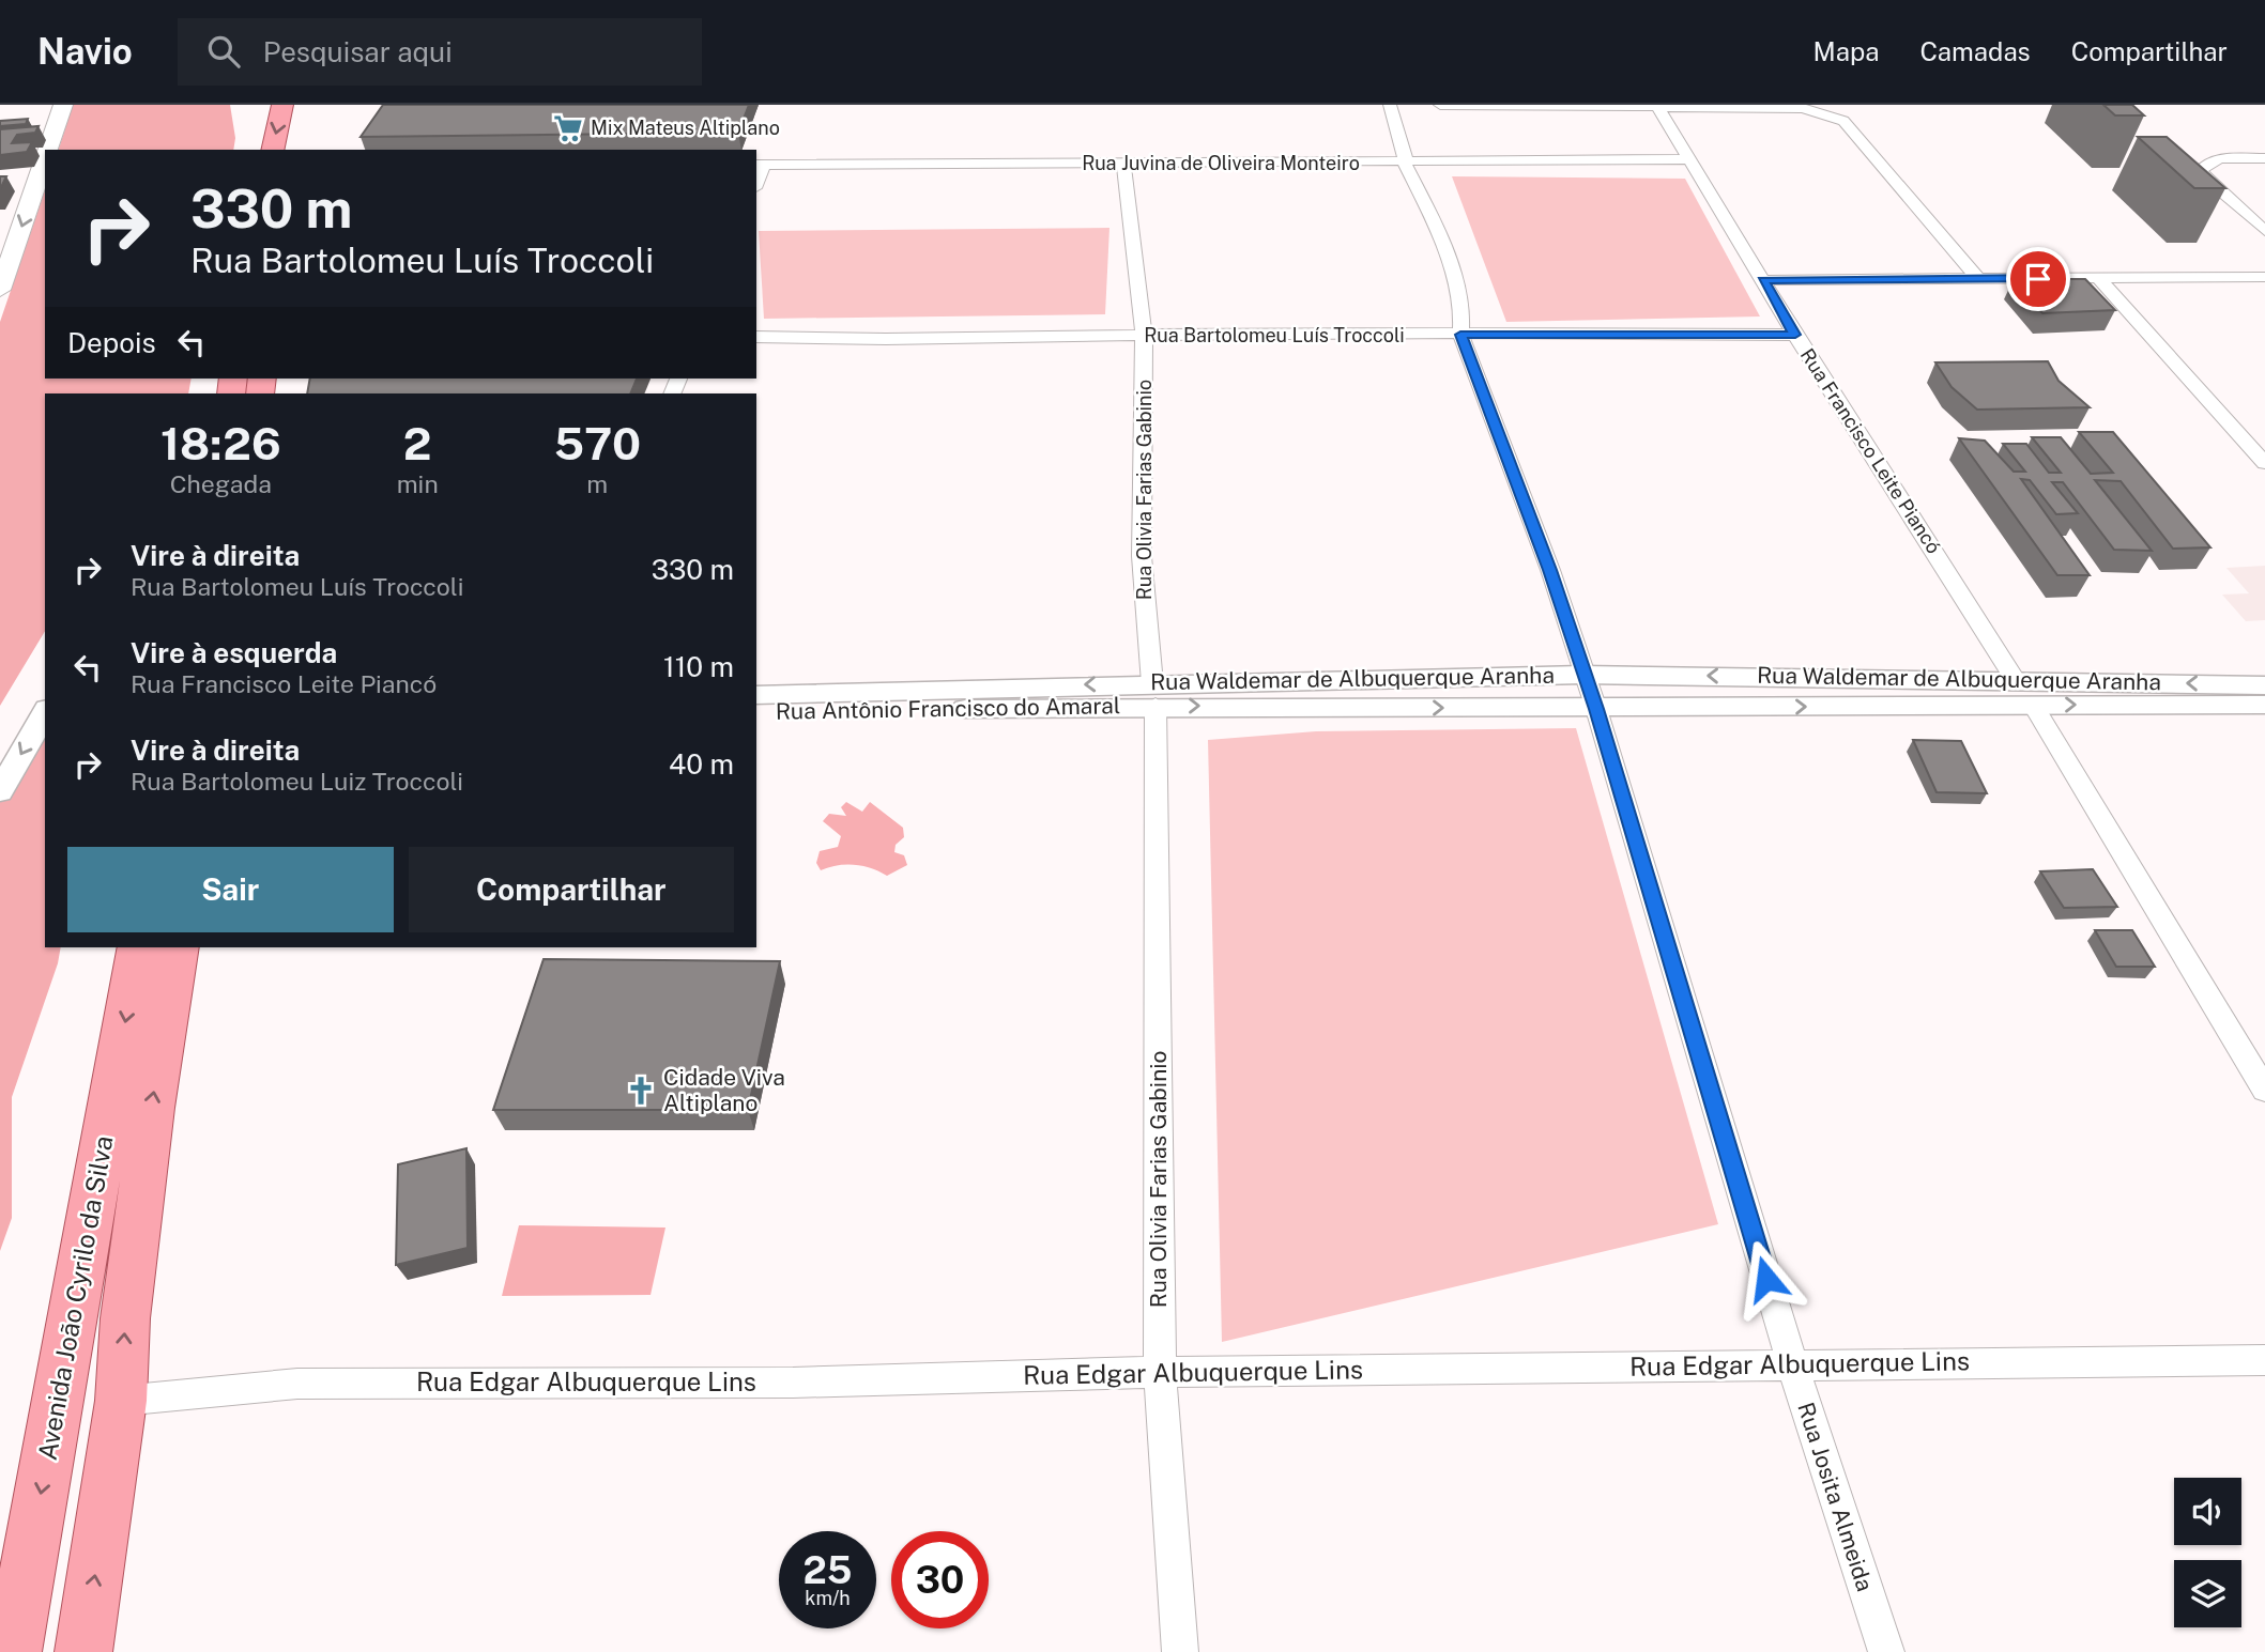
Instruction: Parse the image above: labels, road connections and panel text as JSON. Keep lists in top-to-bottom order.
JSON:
{
  "streets": {
    "main road": ["Avenida João Cyrilo da Silva"],
    "street": [
      "Rua Juvina de Oliveira Monteiro",
      "Rua Bartolomeu Luís Troccoli",
      "Rua Francisco Leite Piancó",
      "Rua Olivia Farias Gabinio",
      "Rua Waldemar de Albuquerque Aranha",
      "Rua Antônio Francisco do Amaral",
      "Rua Edgar Albuquerque Lins",
      "Rua Josita Almeida"
    ]
  },
  "crossings": [
    ["Rua Juvina de Oliveira Monteiro", "Rua Francisco Leite Piancó"],
    ["Rua Juvina de Oliveira Monteiro", "Rua Olivia Farias Gabinio"],
    ["Rua Juvina de Oliveira Monteiro", "Rua Josita Almeida"],
    ["Rua Bartolomeu Luís Troccoli", "Rua Francisco Leite Piancó"],
    ["Rua Bartolomeu Luís Troccoli", "Rua Olivia Farias Gabinio"],
    ["Rua Bartolomeu Luís Troccoli", "Rua Josita Almeida"],
    ["Rua Francisco Leite Piancó", "Rua Waldemar de Albuquerque Aranha"],
    ["Rua Olivia Farias Gabinio", "Rua Waldemar de Albuquerque Aranha"],
    ["Rua Olivia Farias Gabinio", "Rua Antônio Francisco do Amaral"],
    ["Rua Olivia Farias Gabinio", "Rua Edgar Albuquerque Lins"],
    ["Rua Waldemar de Albuquerque Aranha", "Rua Antônio Francisco do Amaral"],
    ["Rua Waldemar de Albuquerque Aranha", "Rua Josita Almeida"],
    ["Rua Antônio Francisco do Amaral", "Rua Josita Almeida"],
    ["Avenida João Cyrilo da Silva", "Rua Edgar Albuquerque Lins"],
    ["Rua Edgar Albuquerque Lins", "Rua Josita Almeida"]
  ],
  "one_way": ["Rua Waldemar de Albuquerque Aranha", "Rua Antônio Francisco do Amaral"],
  "places": {
    "supermarket": ["Mix Mateus Altiplano"],
    "church": ["Cidade Viva Altiplano"]
  },
  "page": {
    "header": "Navio",
    "search": "Pesquisar aqui",
    "nav": ["Mapa", "Camadas", "Compartilhar"],
    "turn": ["330 m", "Rua Bartolomeu Luís Troccoli"],
    "then": "Depois",
    "eta": [
      "18:26",
      "Chegada",
      "2",
      "min",
      "570",
      "m"
    ],
    "list": [
      {
        "name": "Vire à direita",
        "note": "Rua Bartolomeu Luís Troccoli",
        "value": "330 m"
      },
      {
        "name": "Vire à esquerda",
        "note": "Rua Francisco Leite Piancó",
        "value": "110 m"
      },
      {
        "name": "Vire à direita",
        "note": "Rua Bartolomeu Luiz Troccoli",
        "value": "40 m"
      }
    ],
    "buttons": ["Sair", "Compartilhar"],
    "speed": "25 km/h",
    "limit": "30"
  }
}
